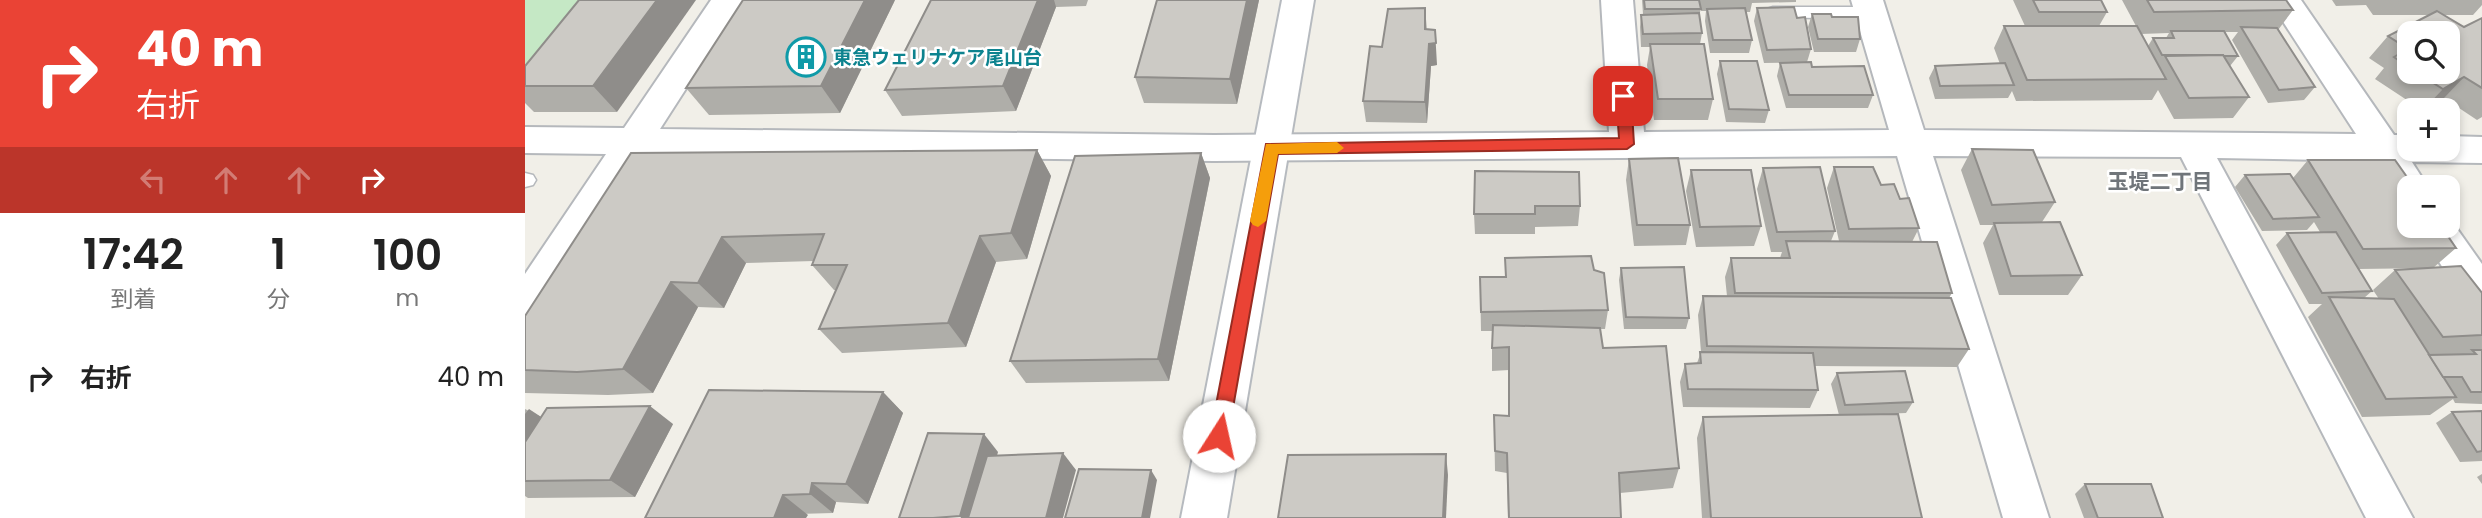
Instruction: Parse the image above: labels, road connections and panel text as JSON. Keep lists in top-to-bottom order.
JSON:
{
  "districts": ["玉堤二丁目"],
  "places": {
    "building": ["東急ウェリナケア尾山台"]
  },
  "page": {
    "turn": ["40 m", "右折"],
    "map_buttons": ["+", "−"],
    "eta": [
      "17:42",
      "到着",
      "1",
      "分",
      "100",
      "m"
    ],
    "list": [
      {
        "name": "右折",
        "value": "40 m"
      }
    ]
  }
}
